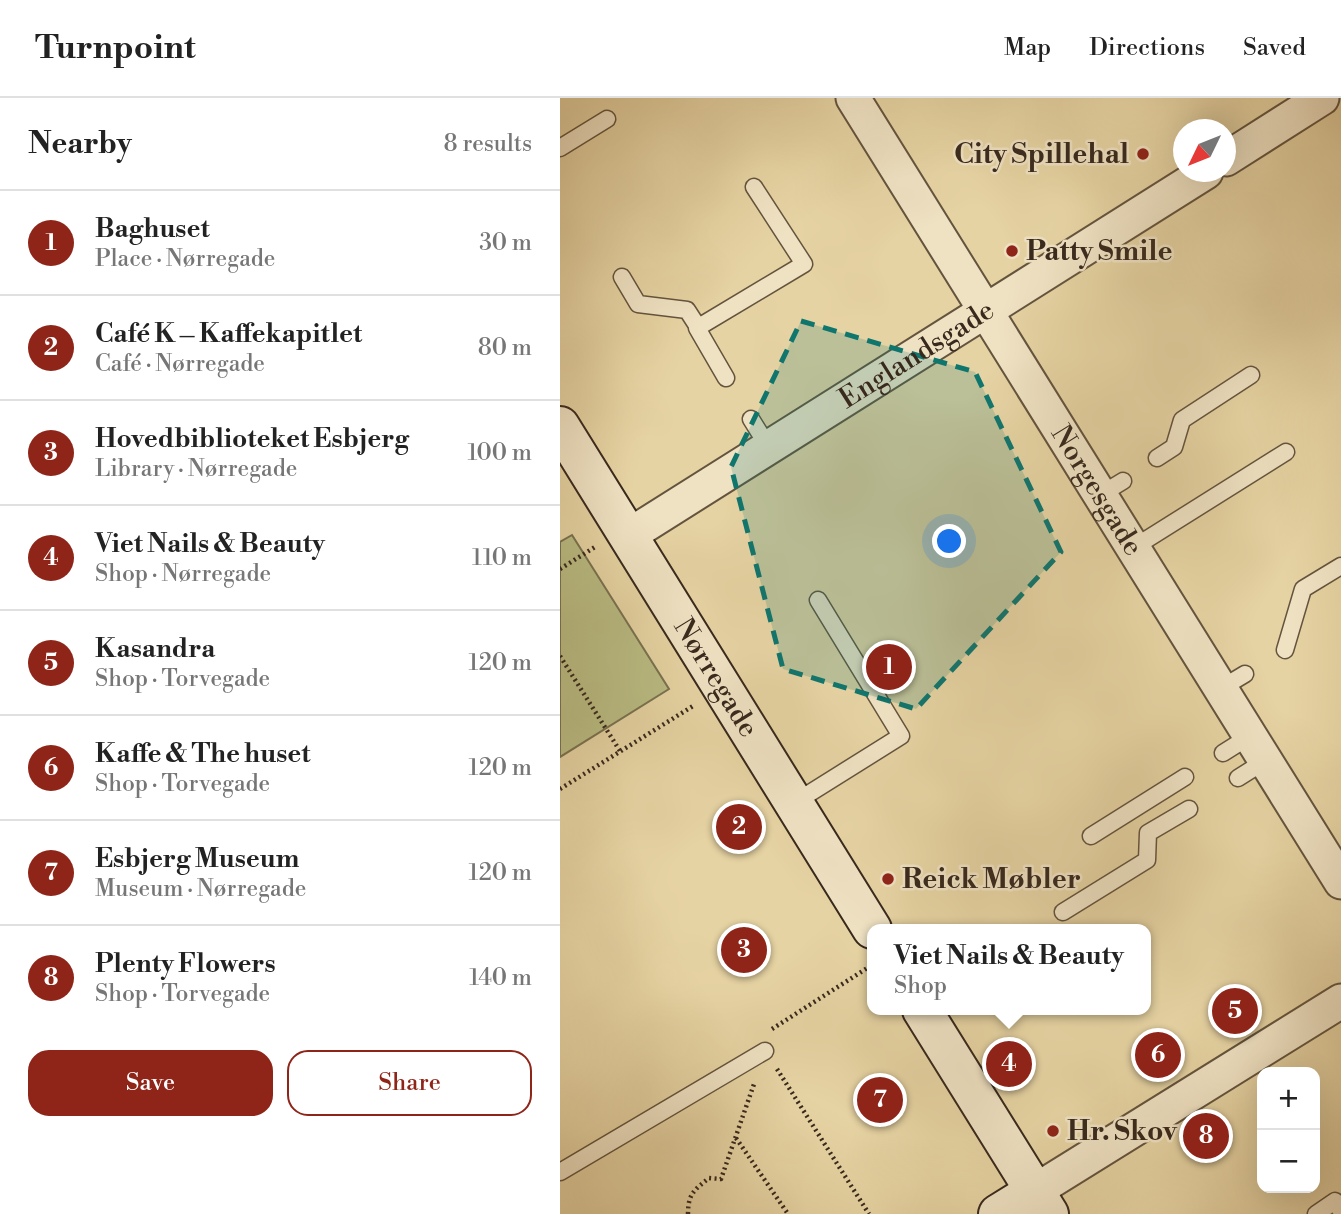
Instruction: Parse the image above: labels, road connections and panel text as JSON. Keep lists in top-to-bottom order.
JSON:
{
  "streets": {
    "street": ["Englandsgade", "Norgesgade", "Nørregade"]
  },
  "crossings": [
    ["Englandsgade", "Norgesgade"],
    ["Englandsgade", "Nørregade"]
  ],
  "places": [
    "City Spillehal",
    "Patty Smile",
    "Reick Møbler",
    "Hr. Skov"
  ],
  "north": "bottom left",
  "page": {
    "header": "Turnpoint",
    "nav": ["Map", "Directions", "Saved"],
    "heading": ["Nearby", "8 results"],
    "list": [
      {
        "mark": "1",
        "name": "Baghuset",
        "note": "Place · Nørregade",
        "value": "30 m"
      },
      {
        "mark": "2",
        "name": "Café K – Kaffekapitlet",
        "note": "Café · Nørregade",
        "value": "80 m"
      },
      {
        "mark": "3",
        "name": "Hovedbiblioteket Esbjerg",
        "note": "Library · Nørregade",
        "value": "100 m"
      },
      {
        "mark": "4",
        "name": "Viet Nails & Beauty",
        "note": "Shop · Nørregade",
        "value": "110 m"
      },
      {
        "mark": "5",
        "name": "Kasandra",
        "note": "Shop · Torvegade",
        "value": "120 m"
      },
      {
        "mark": "6",
        "name": "Kaffe & The huset",
        "note": "Shop · Torvegade",
        "value": "120 m"
      },
      {
        "mark": "7",
        "name": "Esbjerg Museum",
        "note": "Museum · Nørregade",
        "value": "120 m"
      },
      {
        "mark": "8",
        "name": "Plenty Flowers",
        "note": "Shop · Torvegade",
        "value": "140 m"
      }
    ],
    "pins": [
      "1",
      "2",
      "3",
      "5",
      "6",
      "4",
      "7",
      "8"
    ],
    "popup": ["Viet Nails & Beauty", "Shop"],
    "buttons": ["Save", "Share"],
    "map_buttons": ["+", "−"]
  }
}
